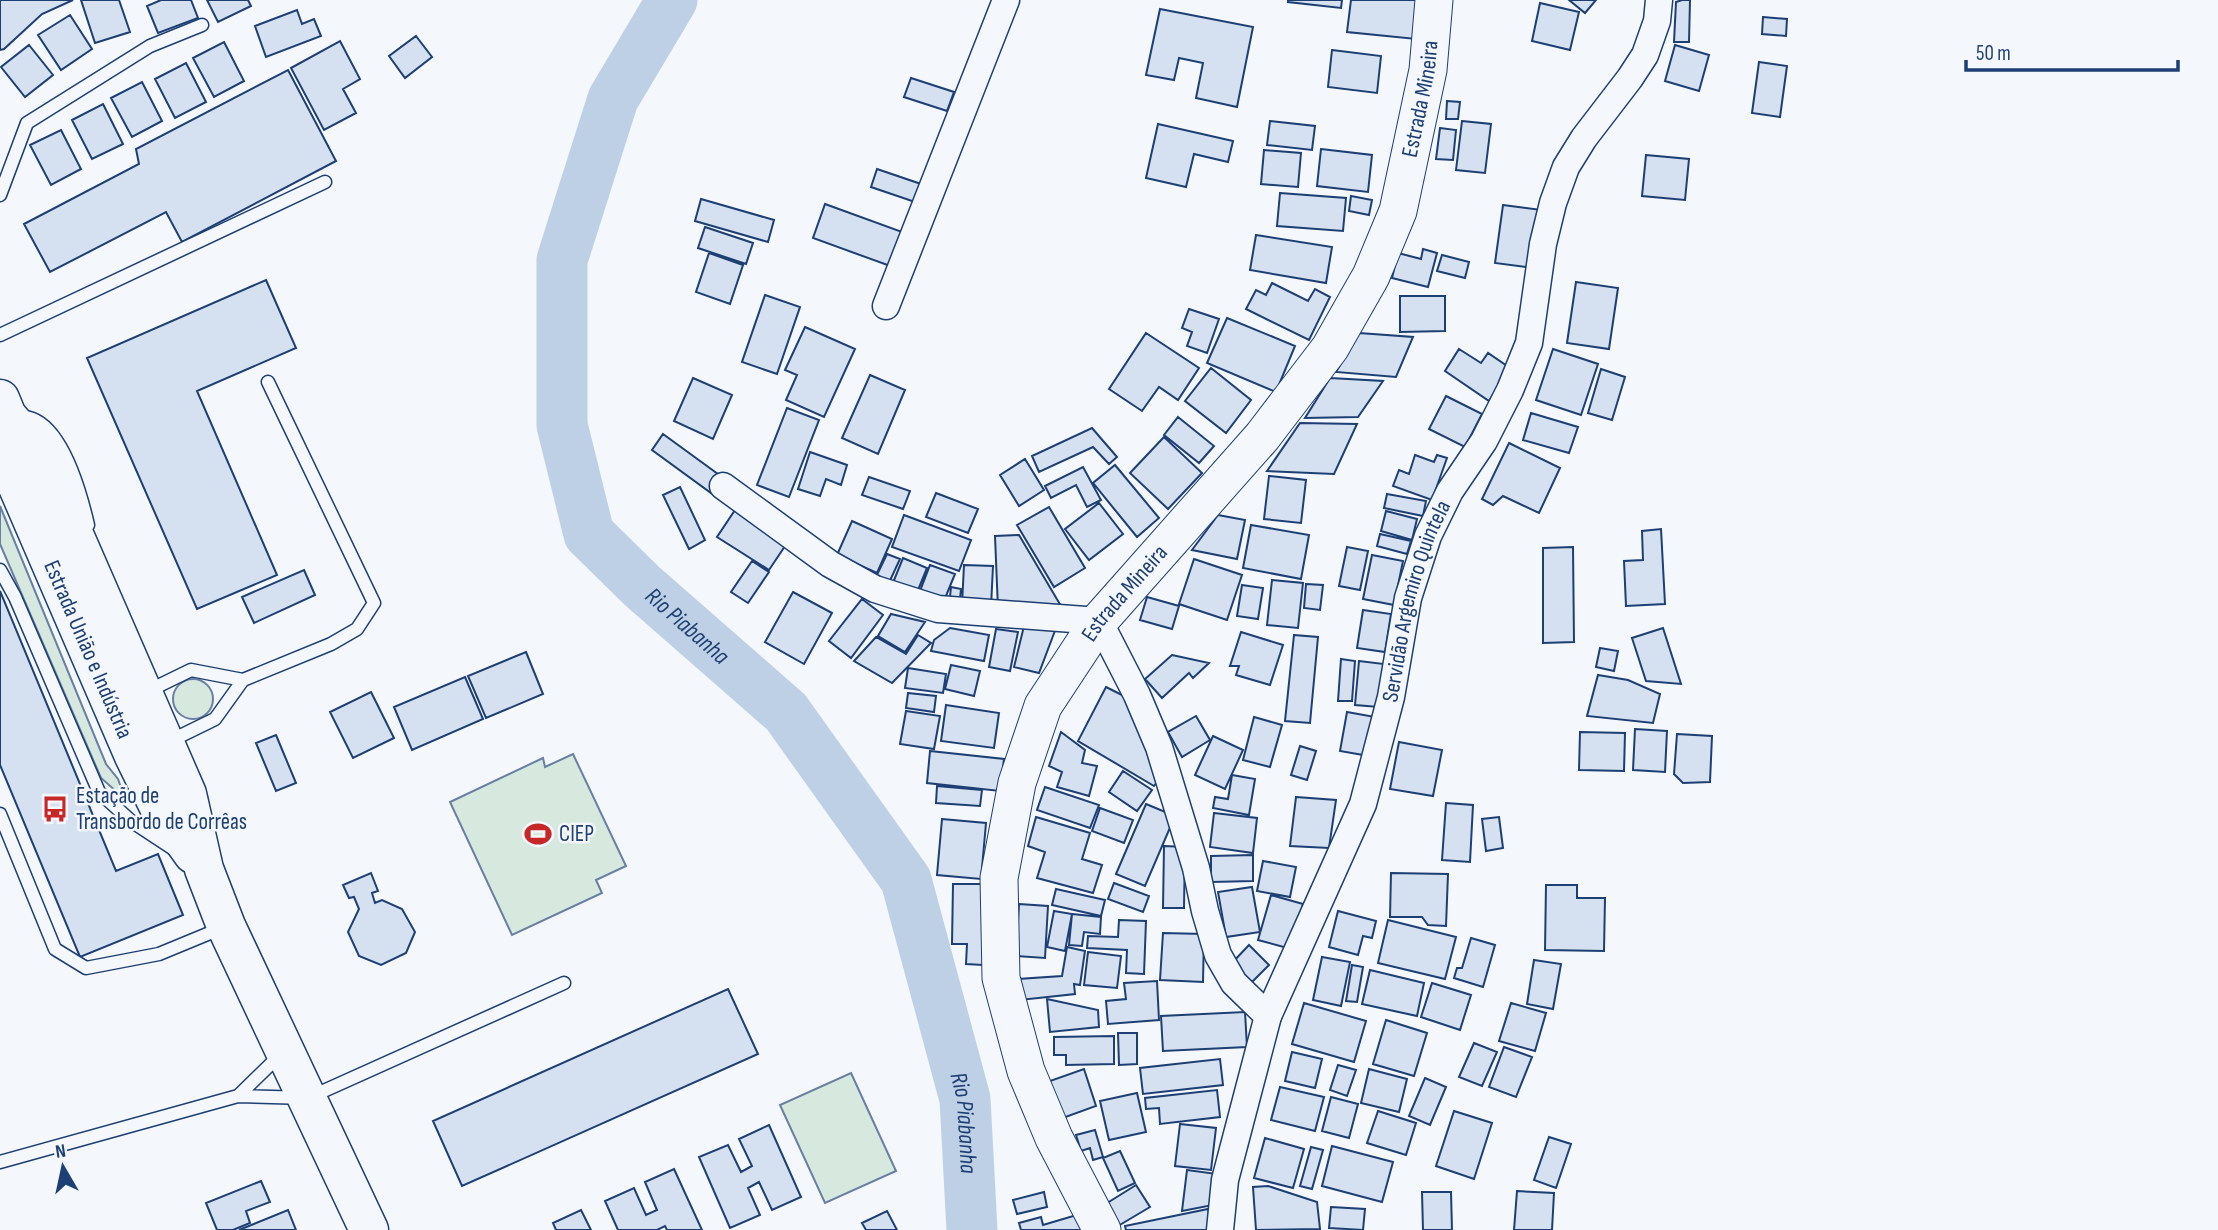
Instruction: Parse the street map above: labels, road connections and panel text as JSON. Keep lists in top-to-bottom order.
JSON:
{
  "streets": {
    "main road": ["Estrada União e Indústria"],
    "street": ["Estrada Mineira", "Servidão Argemiro Quintela"]
  },
  "water": ["Rio Piabanha"],
  "places": {
    "bus stop": ["Estação de Transbordo de Corrêas"],
    "sports": ["CIEP"]
  },
  "scale_bar": "50 m",
  "north": "top"
}
